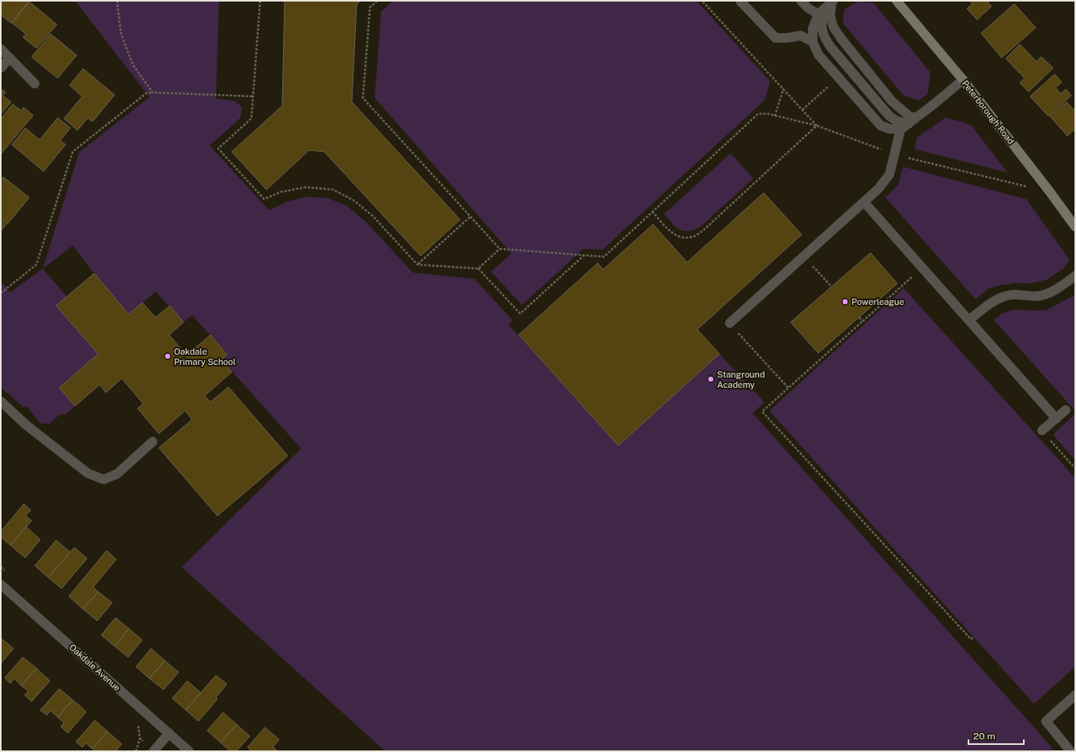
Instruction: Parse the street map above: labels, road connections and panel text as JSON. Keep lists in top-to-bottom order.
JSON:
{
  "streets": {
    "main road": ["Peterborough Road"],
    "street": ["Oakdale Avenue"]
  },
  "places": ["Powerleague", "Oakdale Primary School", "Stanground Academy"],
  "scale_bar": "20 m"
}
